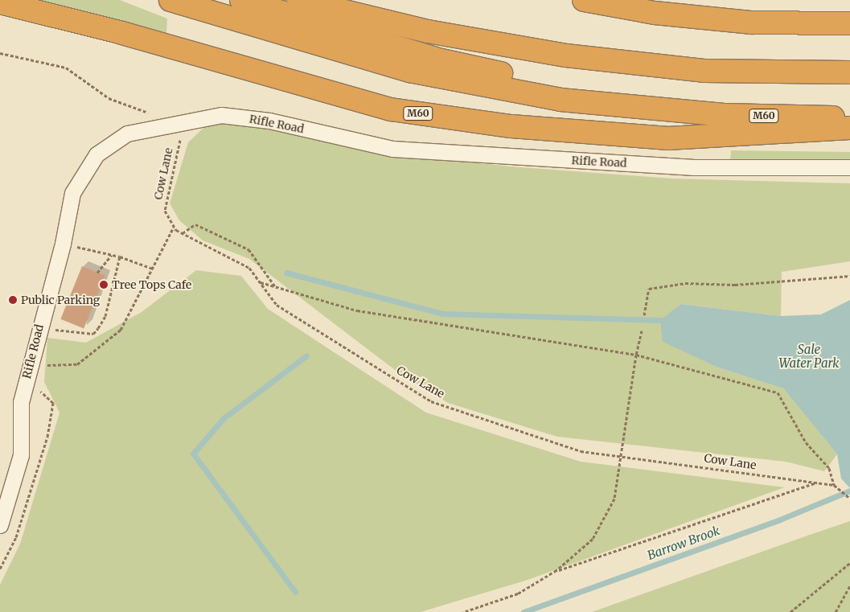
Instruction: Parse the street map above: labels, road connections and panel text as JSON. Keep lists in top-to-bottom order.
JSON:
{
  "streets": {
    "highway": ["M60"],
    "street": ["Rifle Road"],
    "path": ["Cow Lane"]
  },
  "crossings": [
    ["Rifle Road", "Cow Lane"]
  ],
  "water": ["Sale Water Park", "Barrow Brook"],
  "places": ["Tree Tops Cafe", "Public Parking"]
}
